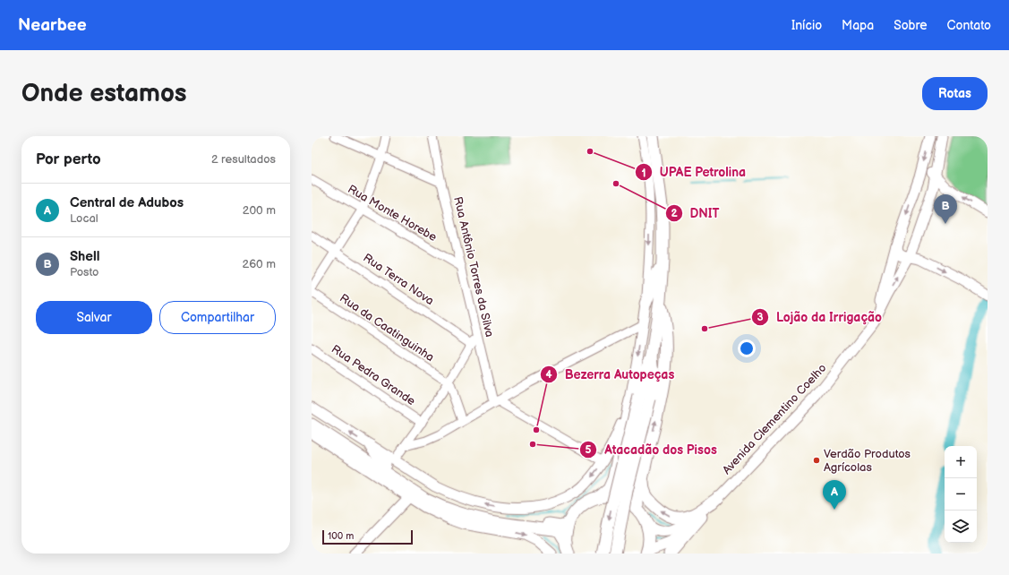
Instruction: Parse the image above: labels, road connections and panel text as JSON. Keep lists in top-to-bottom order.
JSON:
{
  "streets": {
    "main road": ["Avenida Clementino Coelho"],
    "street": [
      "Rua Monte Horebe",
      "Rua Antônio Torres da Silva",
      "Rua Terra Nova",
      "Rua da Caatinguinha",
      "Rua Pedra Grande"
    ]
  },
  "crossings": [
    ["Rua Monte Horebe", "Rua Antônio Torres da Silva"]
  ],
  "places": [
    "UPAE Petrolina",
    "DNIT",
    "Lojão da Irrigação",
    "Bezerra Autopeças",
    "Atacadão dos Pisos",
    "Verdão Produtos Agrícolas"
  ],
  "scale_bar": "100 m",
  "page": {
    "header": "Nearbee",
    "nav": [
      "Início",
      "Mapa",
      "Sobre",
      "Contato"
    ],
    "buttons": [
      "Rotas",
      ["Salvar", "Compartilhar"]
    ],
    "title": "Onde estamos",
    "heading": ["Por perto", "2 resultados"],
    "list": [
      {
        "mark": "A",
        "name": "Central de Adubos",
        "note": "Local",
        "value": "200 m"
      },
      {
        "mark": "B",
        "name": "Shell",
        "note": "Posto",
        "value": "260 m"
      }
    ],
    "pins": ["B", "A"],
    "map_buttons": ["+", "−"],
    "scale": "100 m"
  }
}
